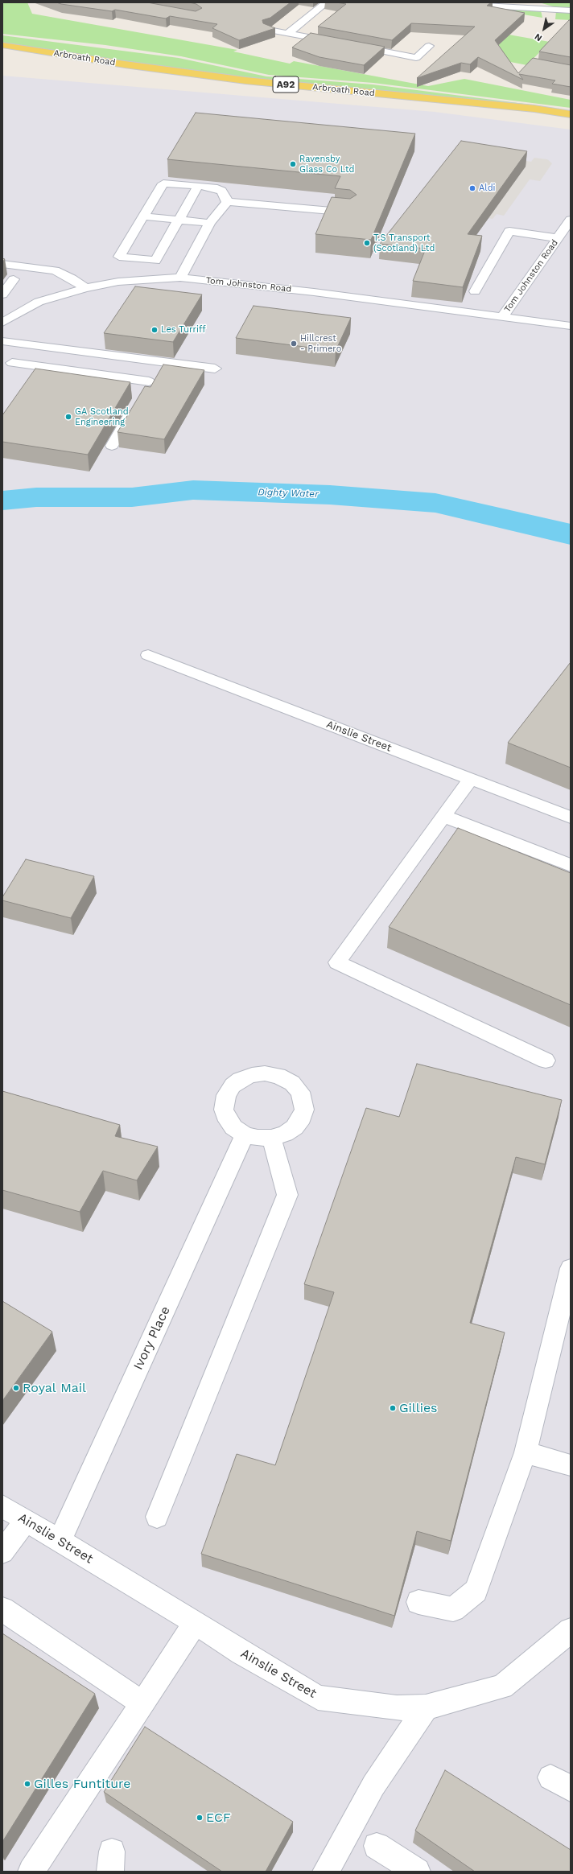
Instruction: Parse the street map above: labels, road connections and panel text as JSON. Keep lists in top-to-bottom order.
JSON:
{
  "streets": {
    "main road": ["Arbroath Road", "A92"],
    "street": ["Tom Johnston Road", "Ainslie Street", "Ivory Place"]
  },
  "crossings": [
    ["Ainslie Street", "Ivory Place"]
  ],
  "water": ["Dighty Water"],
  "places": [
    "Ravensby Glass Co Ltd",
    "Aldi",
    "T.S Transport (Scotland) Ltd",
    "Les Turriff",
    "Hillcrest - Primero",
    "GA Scotland Engineering",
    "Royal Mail",
    "Gillies",
    "Gilles Funtiture",
    "ECF"
  ],
  "north": "bottom left"
}
